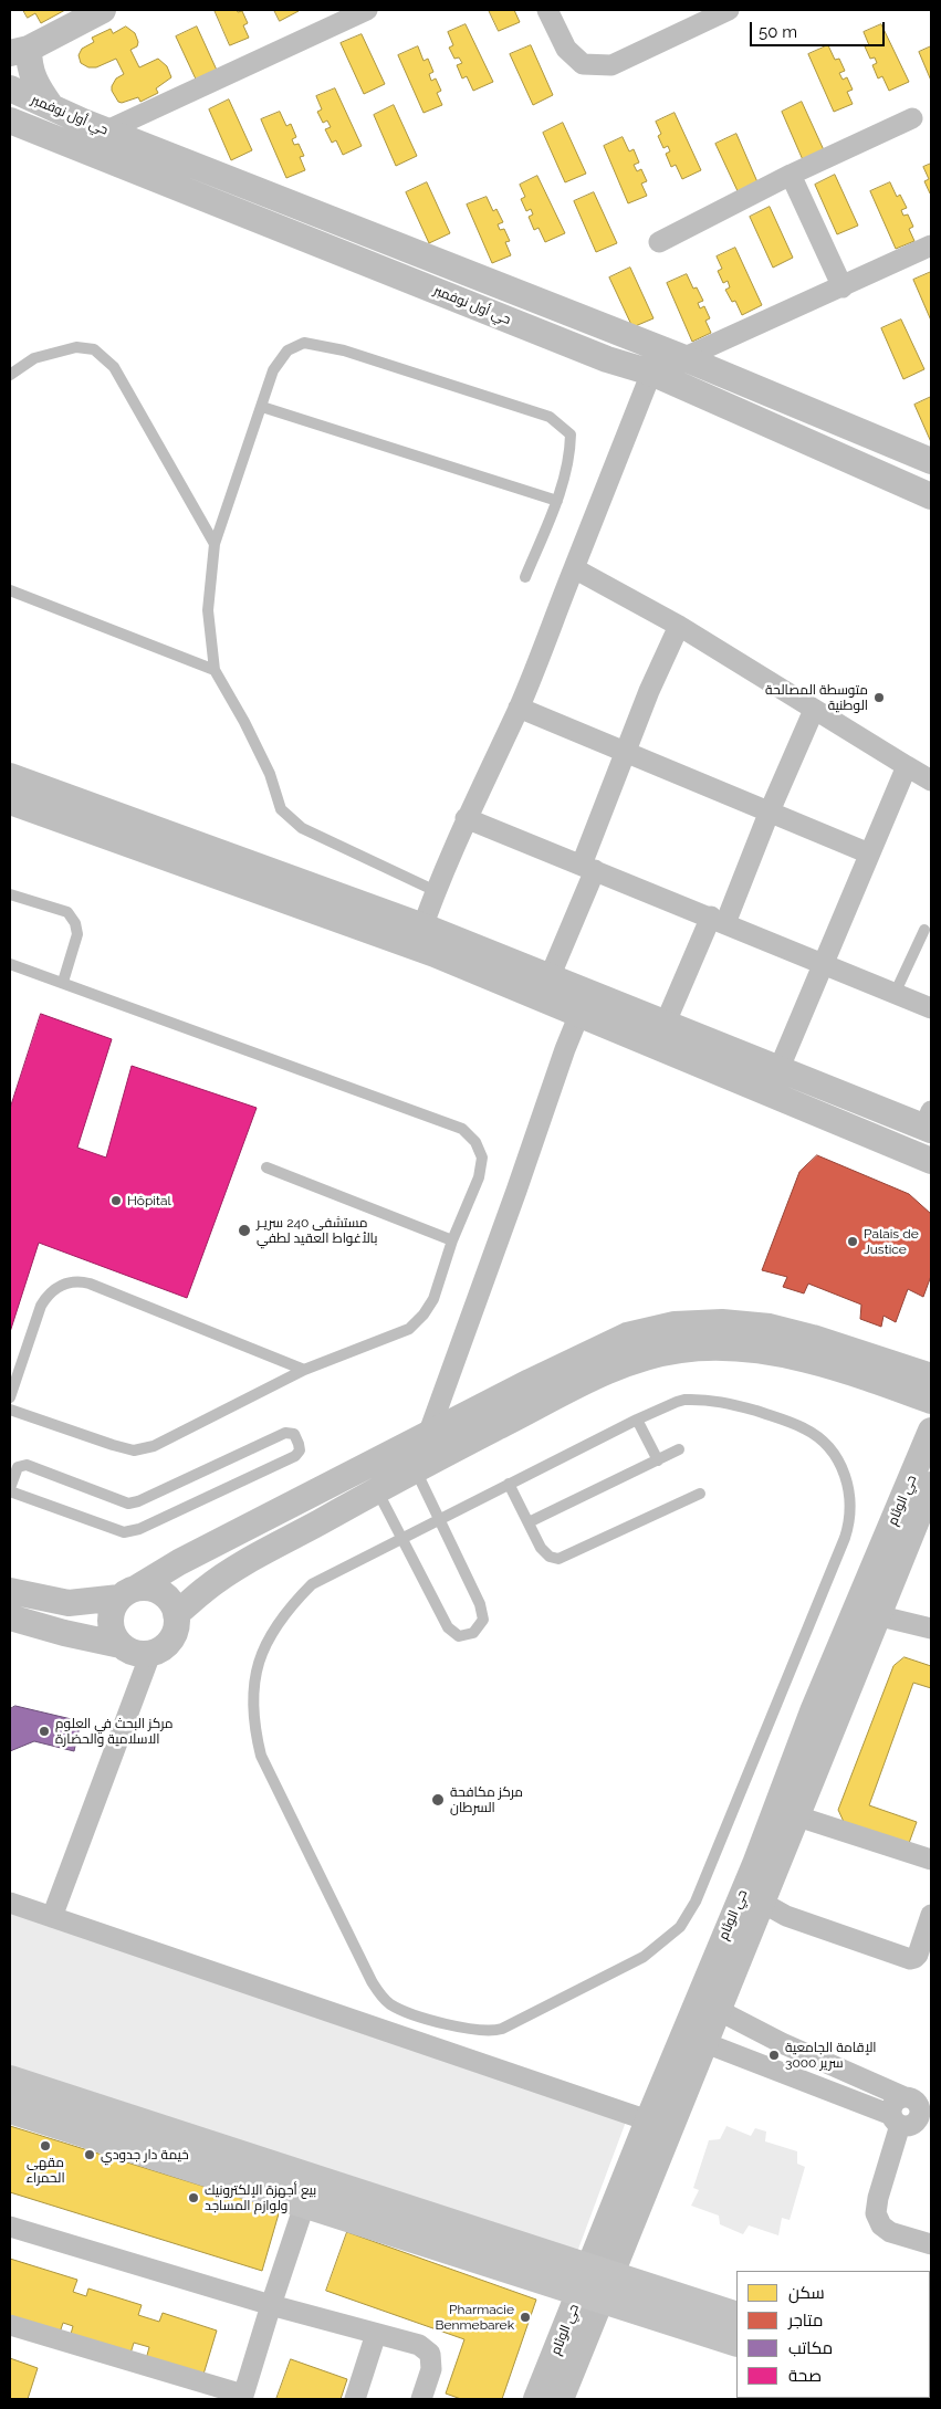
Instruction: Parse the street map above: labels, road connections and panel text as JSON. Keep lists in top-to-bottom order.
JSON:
{
  "streets": {
    "street": ["حي أول نوفمبر", "حي الوئام"]
  },
  "places": [
    "متوسطة المصالحة الوطنية",
    "Hôpital",
    "مستشفى 240 سريـر بالأغواط العقيد لطفي",
    "Palais de Justice",
    "مركز البحث في العلوم الاسلامية والحضارة",
    "مركز مكافحة السرطان",
    "الإقامة الجامعية 3000 سرير",
    "مقهى الحمراء",
    "خيمة دار جدودي",
    "بيع أجهزة الإلكترونيك ولوازم المساجد",
    "Pharmacie Benmebarek"
  ],
  "legend": [
    "سكن",
    "متاجر",
    "مكاتب",
    "صحة"
  ],
  "scale_bar": "50 m"
}
